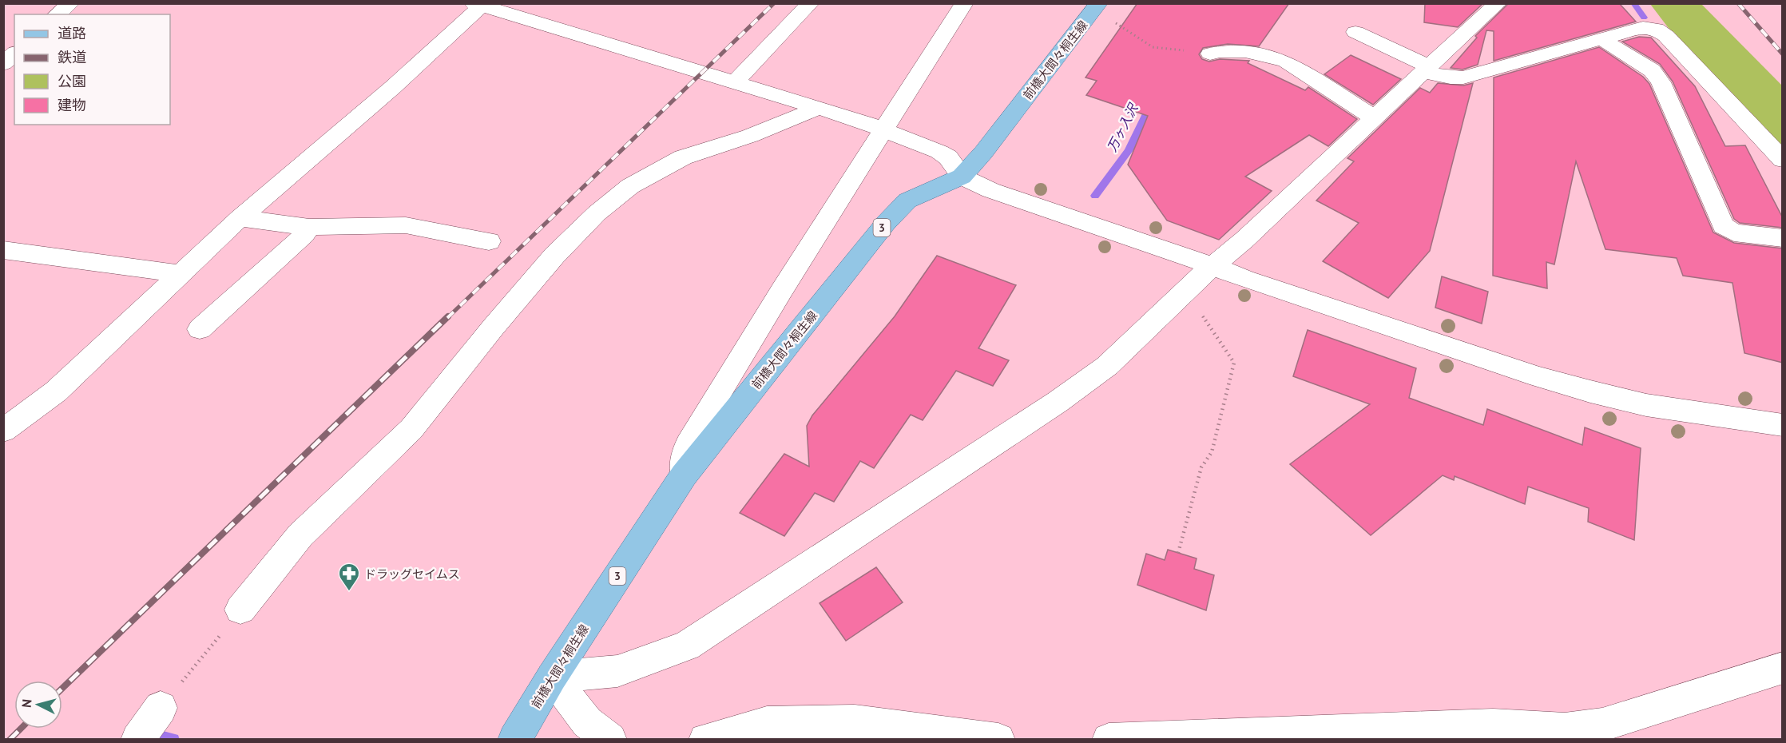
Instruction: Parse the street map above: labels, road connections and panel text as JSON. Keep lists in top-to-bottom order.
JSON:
{
  "streets": {
    "main road": ["前橋大間々桐生線", "3"]
  },
  "water": ["万ヶ入沢"],
  "places": {
    "pharmacy": ["ドラッグセイムス"]
  },
  "legend": [
    "道路",
    "鉄道",
    "公園",
    "建物"
  ],
  "north": "left"
}
